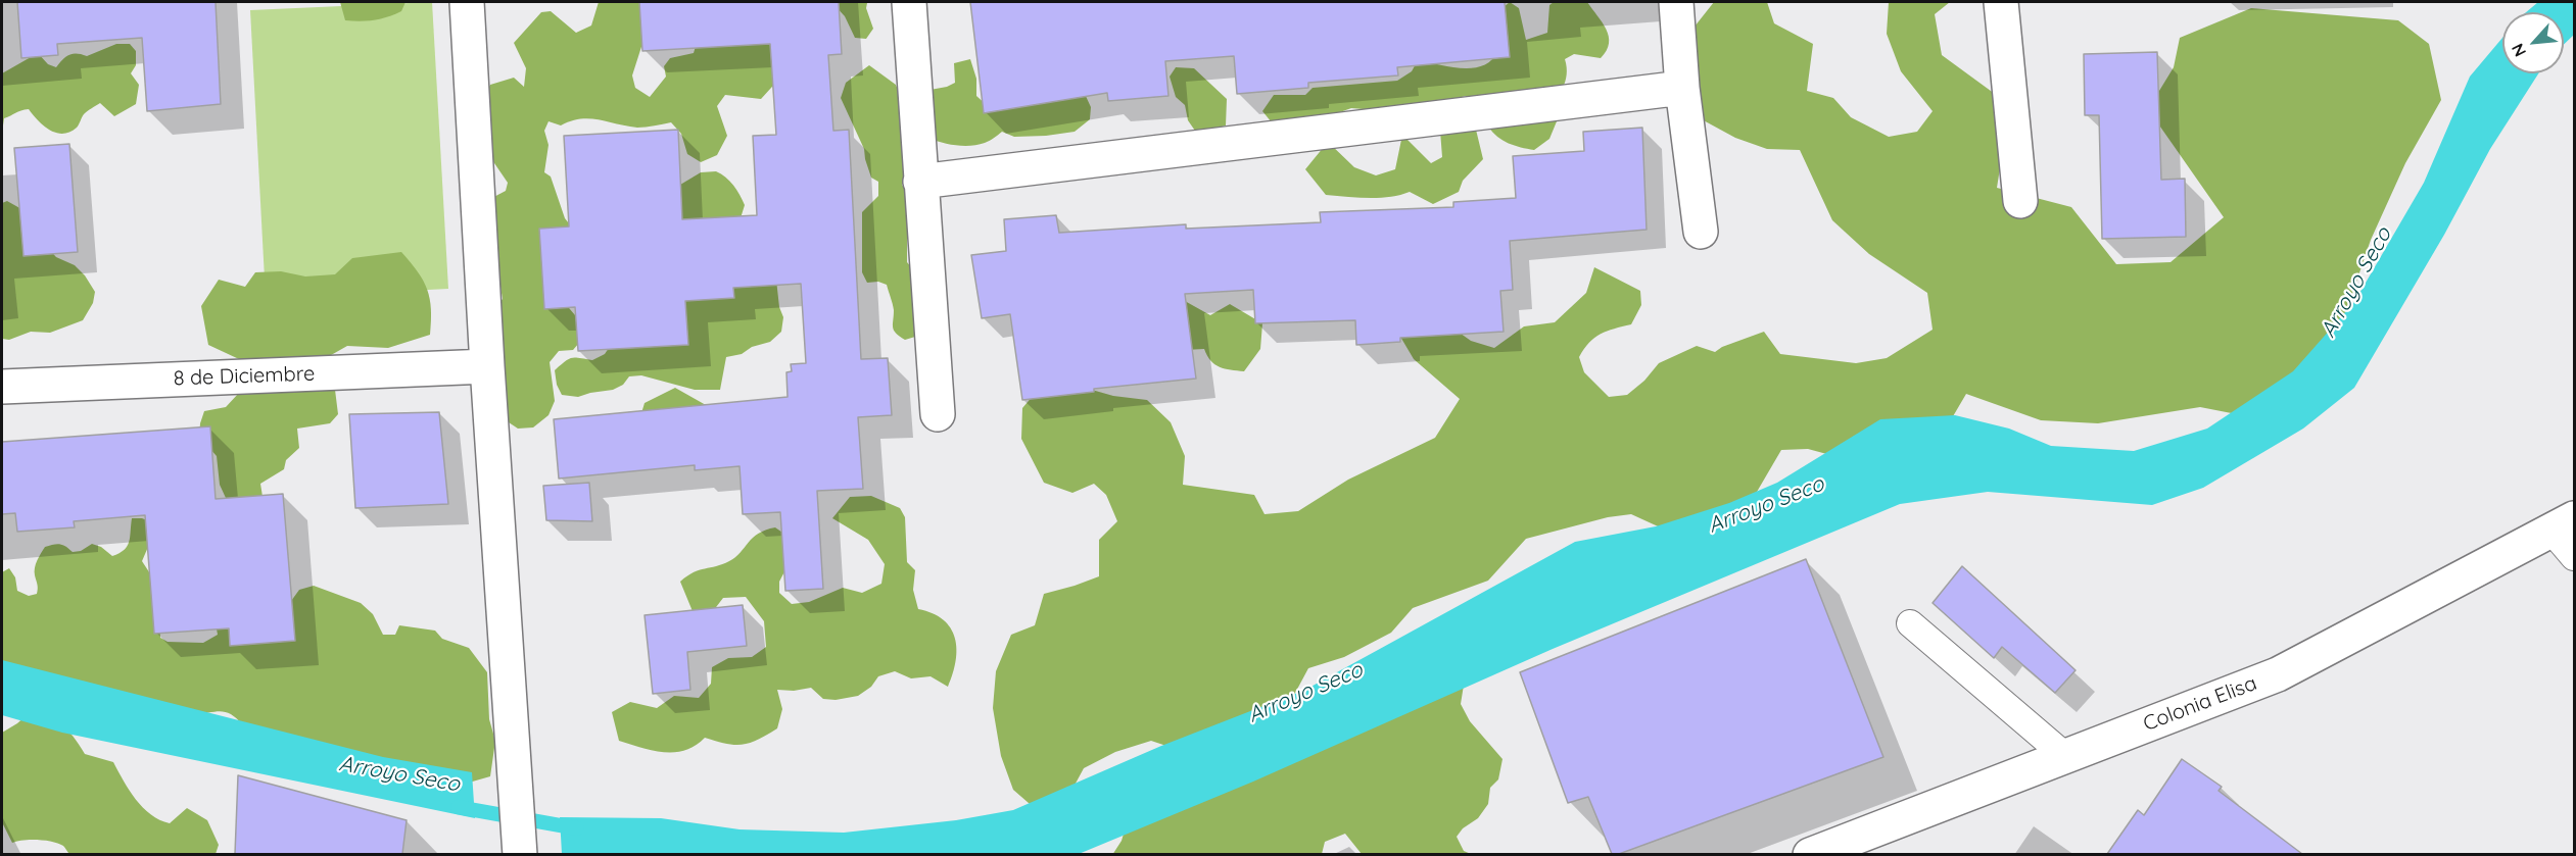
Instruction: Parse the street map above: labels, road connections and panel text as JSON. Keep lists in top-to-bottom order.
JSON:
{
  "streets": {
    "street": ["8 de Diciembre", "Colonia Elisa"]
  },
  "water": ["Arroyo Seco"],
  "north": "bottom left"
}
